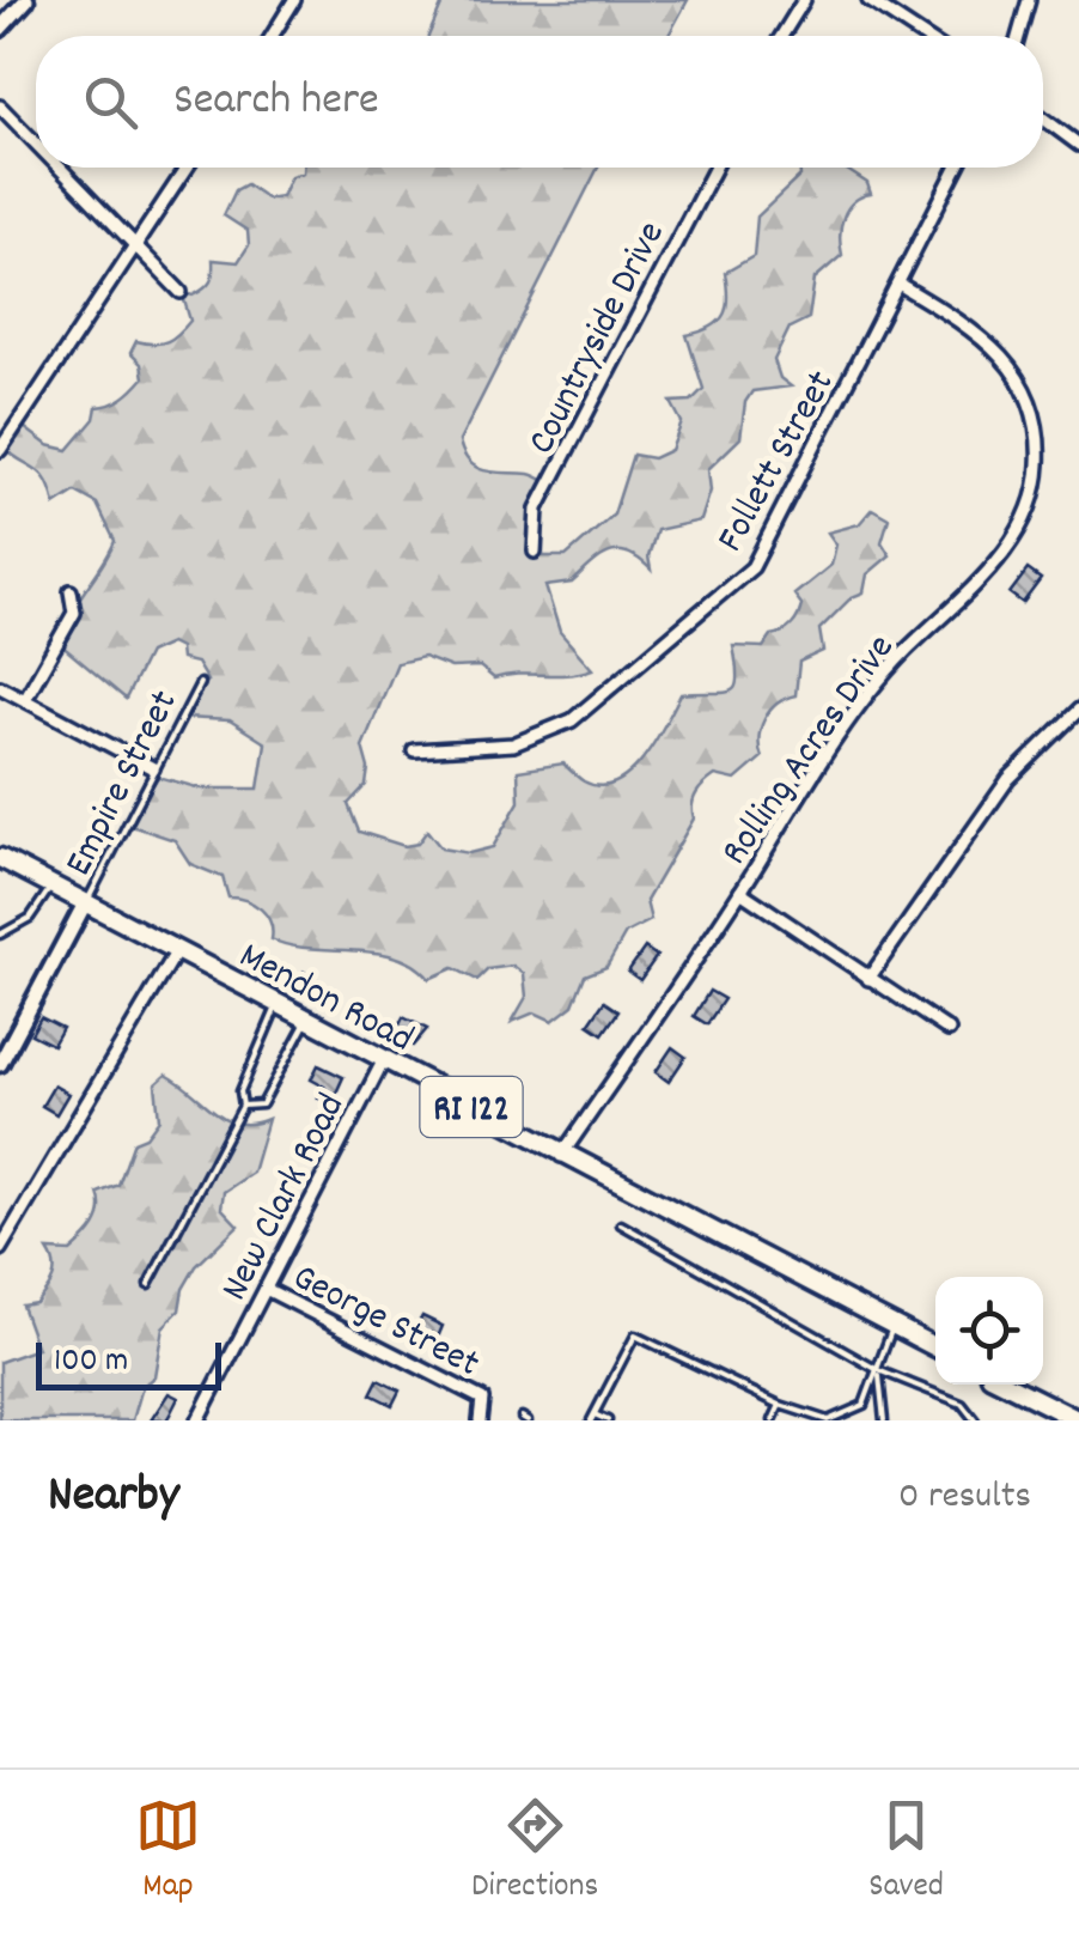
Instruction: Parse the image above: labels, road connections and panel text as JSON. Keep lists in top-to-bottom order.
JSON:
{
  "streets": {
    "main road": ["Mendon Road", "RI 122"],
    "street": [
      "Countryside Drive",
      "Follett Street",
      "Rolling Acres Drive",
      "New Clark Road",
      "George Street"
    ],
    "lane": ["Empire Street"]
  },
  "crossings": [
    ["Follett Street", "Rolling Acres Drive"],
    ["Rolling Acres Drive", "Mendon Road"],
    ["Empire Street", "Mendon Road"],
    ["Mendon Road", "New Clark Road"],
    ["New Clark Road", "George Street"]
  ],
  "scale_bar": "100 m",
  "page": {
    "search": "Search here",
    "scale": "100 m",
    "heading": ["Nearby", "0 results"],
    "nav": ["Map", "Directions", "Saved"]
  }
}
